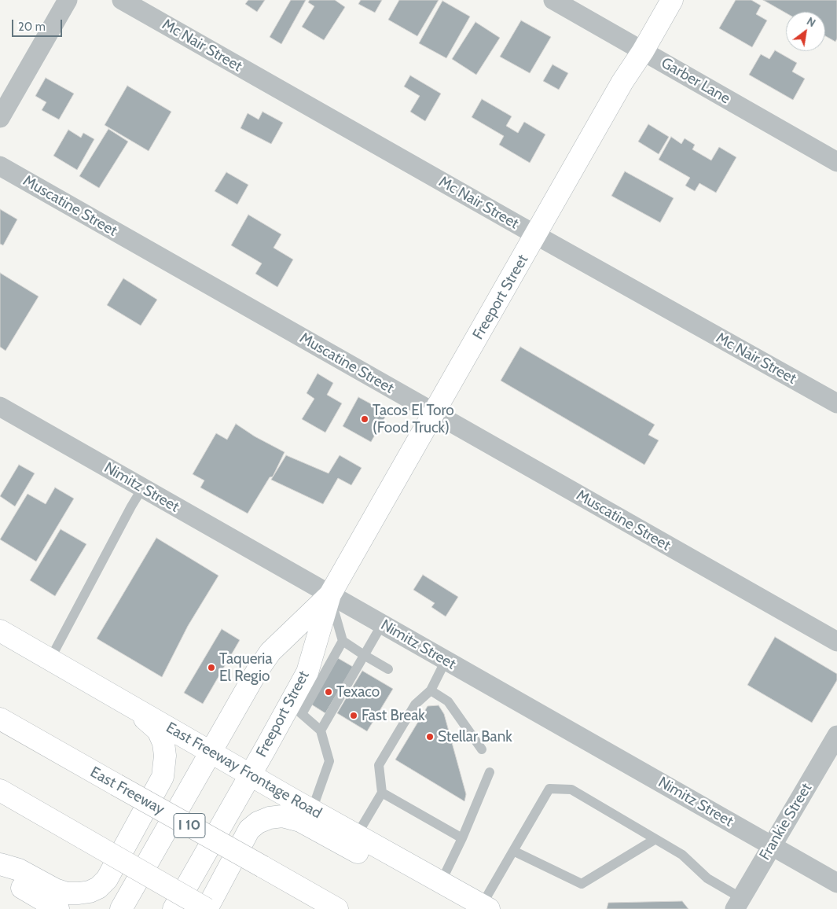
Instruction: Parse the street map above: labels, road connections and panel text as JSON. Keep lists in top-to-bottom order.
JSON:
{
  "streets": {
    "main road": [
      "Freeport Street",
      "East Freeway Frontage Road",
      "East Freeway",
      "I 10"
    ],
    "street": [
      "Mc Nair Street",
      "Garber Lane",
      "Muscatine Street",
      "Nimitz Street",
      "Frankie Street"
    ]
  },
  "crossings": [
    ["Mc Nair Street", "Freeport Street"],
    ["Garber Lane", "Freeport Street"],
    ["Muscatine Street", "Freeport Street"],
    ["Freeport Street", "Nimitz Street"],
    ["Freeport Street", "East Freeway Frontage Road"],
    ["Nimitz Street", "Frankie Street"]
  ],
  "places": [
    "Tacos El Toro (Food Truck)",
    "Taqueria El Regio",
    "Texaco",
    "Fast Break",
    "Stellar Bank"
  ],
  "scale_bar": "20 m",
  "north": "top right"
}
